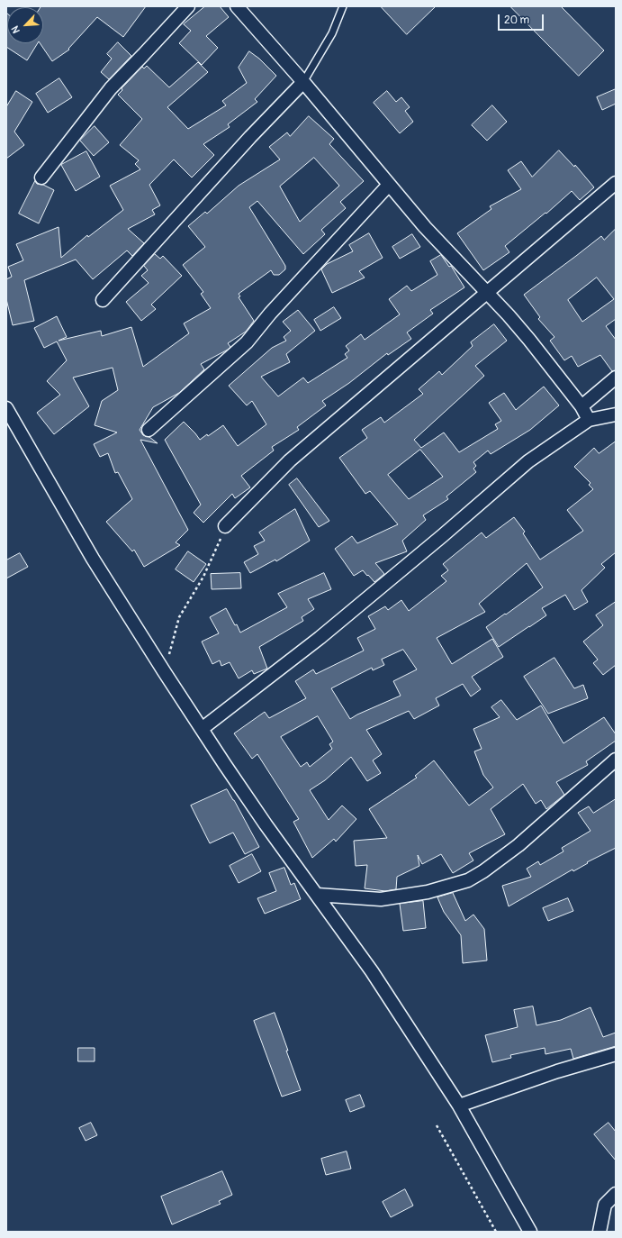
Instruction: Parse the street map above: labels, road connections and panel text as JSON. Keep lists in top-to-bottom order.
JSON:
{
  "scale_bar": "20 m",
  "north": "bottom left"
}
